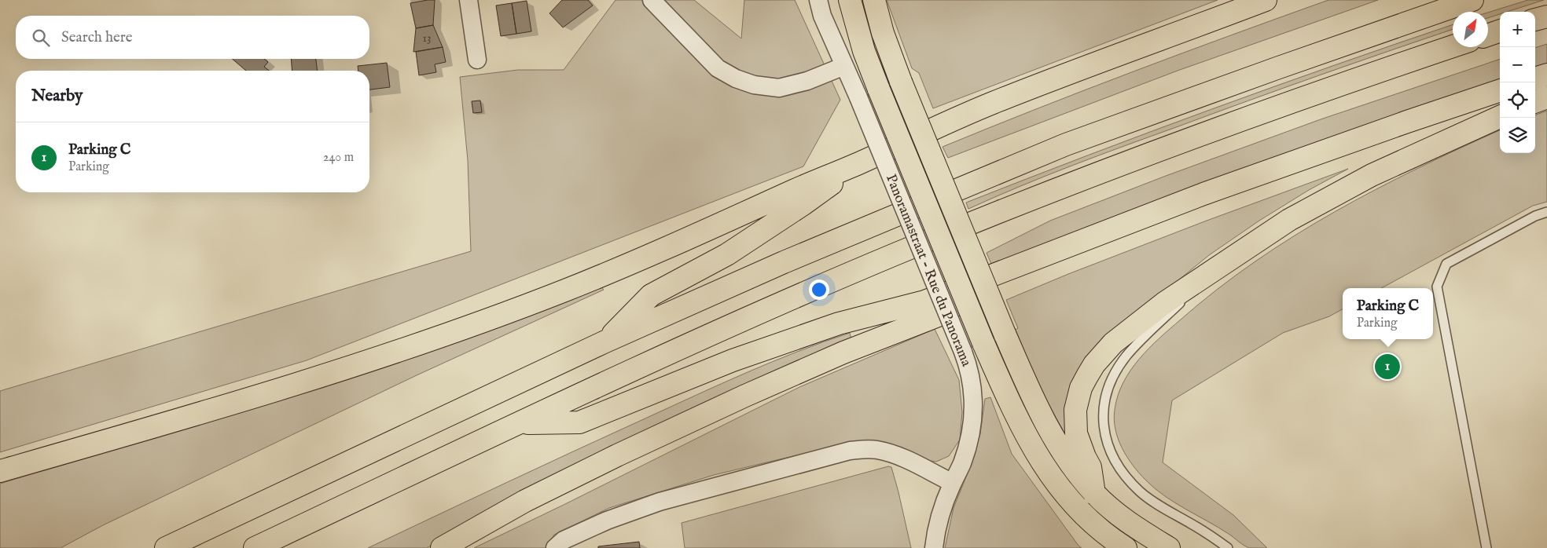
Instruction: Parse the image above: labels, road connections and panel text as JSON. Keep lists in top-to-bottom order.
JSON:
{
  "streets": {
    "street": ["Panoramastraat - Rue du Panorama"]
  },
  "house_numbers": ["13"],
  "north": "top right",
  "page": {
    "map_buttons": ["+", "−"],
    "search": "Search here",
    "heading": "Nearby",
    "list": [
      {
        "mark": "1",
        "name": "Parking C",
        "note": "Parking",
        "value": "240 m"
      }
    ],
    "popup": ["Parking C", "Parking"],
    "pins": "1"
  }
}
